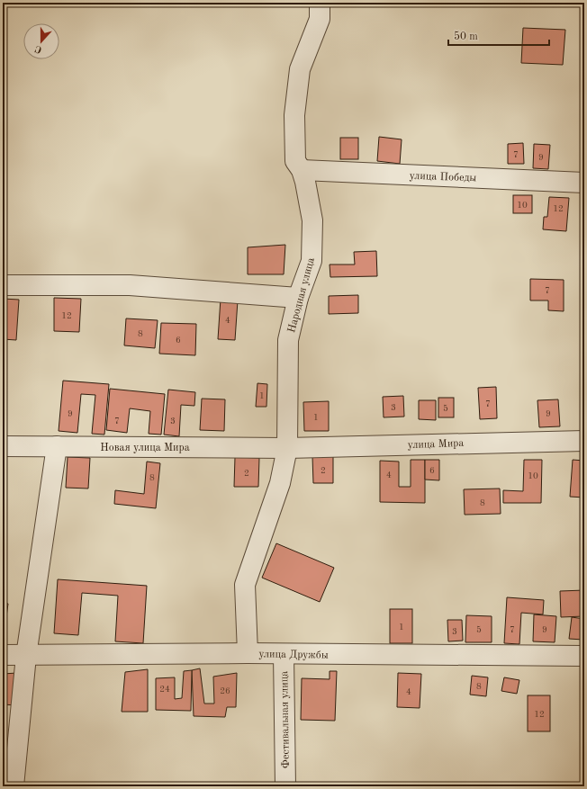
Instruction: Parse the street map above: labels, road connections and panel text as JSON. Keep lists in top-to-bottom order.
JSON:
{
  "streets": {
    "street": [
      "улица Победы",
      "Народная улица",
      "улица Мира",
      "Новая улица Мира",
      "улица Дружбы",
      "Фестивальная улица"
    ]
  },
  "crossings": [
    ["улица Победы", "Народная улица"],
    ["Народная улица", "улица Мира"],
    ["Народная улица", "Новая улица Мира"],
    ["Народная улица", "улица Дружбы"],
    ["улица Мира", "Новая улица Мира"],
    ["улица Дружбы", "Фестивальная улица"]
  ],
  "house_numbers": [
    "7",
    "9",
    "10",
    "12",
    "7",
    "12",
    "4",
    "8",
    "6",
    "1",
    "7",
    "3",
    "5",
    "9",
    "9",
    "1",
    "7",
    "3",
    "2",
    "6",
    "2",
    "4",
    "10",
    "8",
    "8",
    "1",
    "5",
    "7",
    "9",
    "3",
    "8",
    "24",
    "26",
    "4",
    "12"
  ],
  "scale_bar": "50 m",
  "north": "bottom"
}
